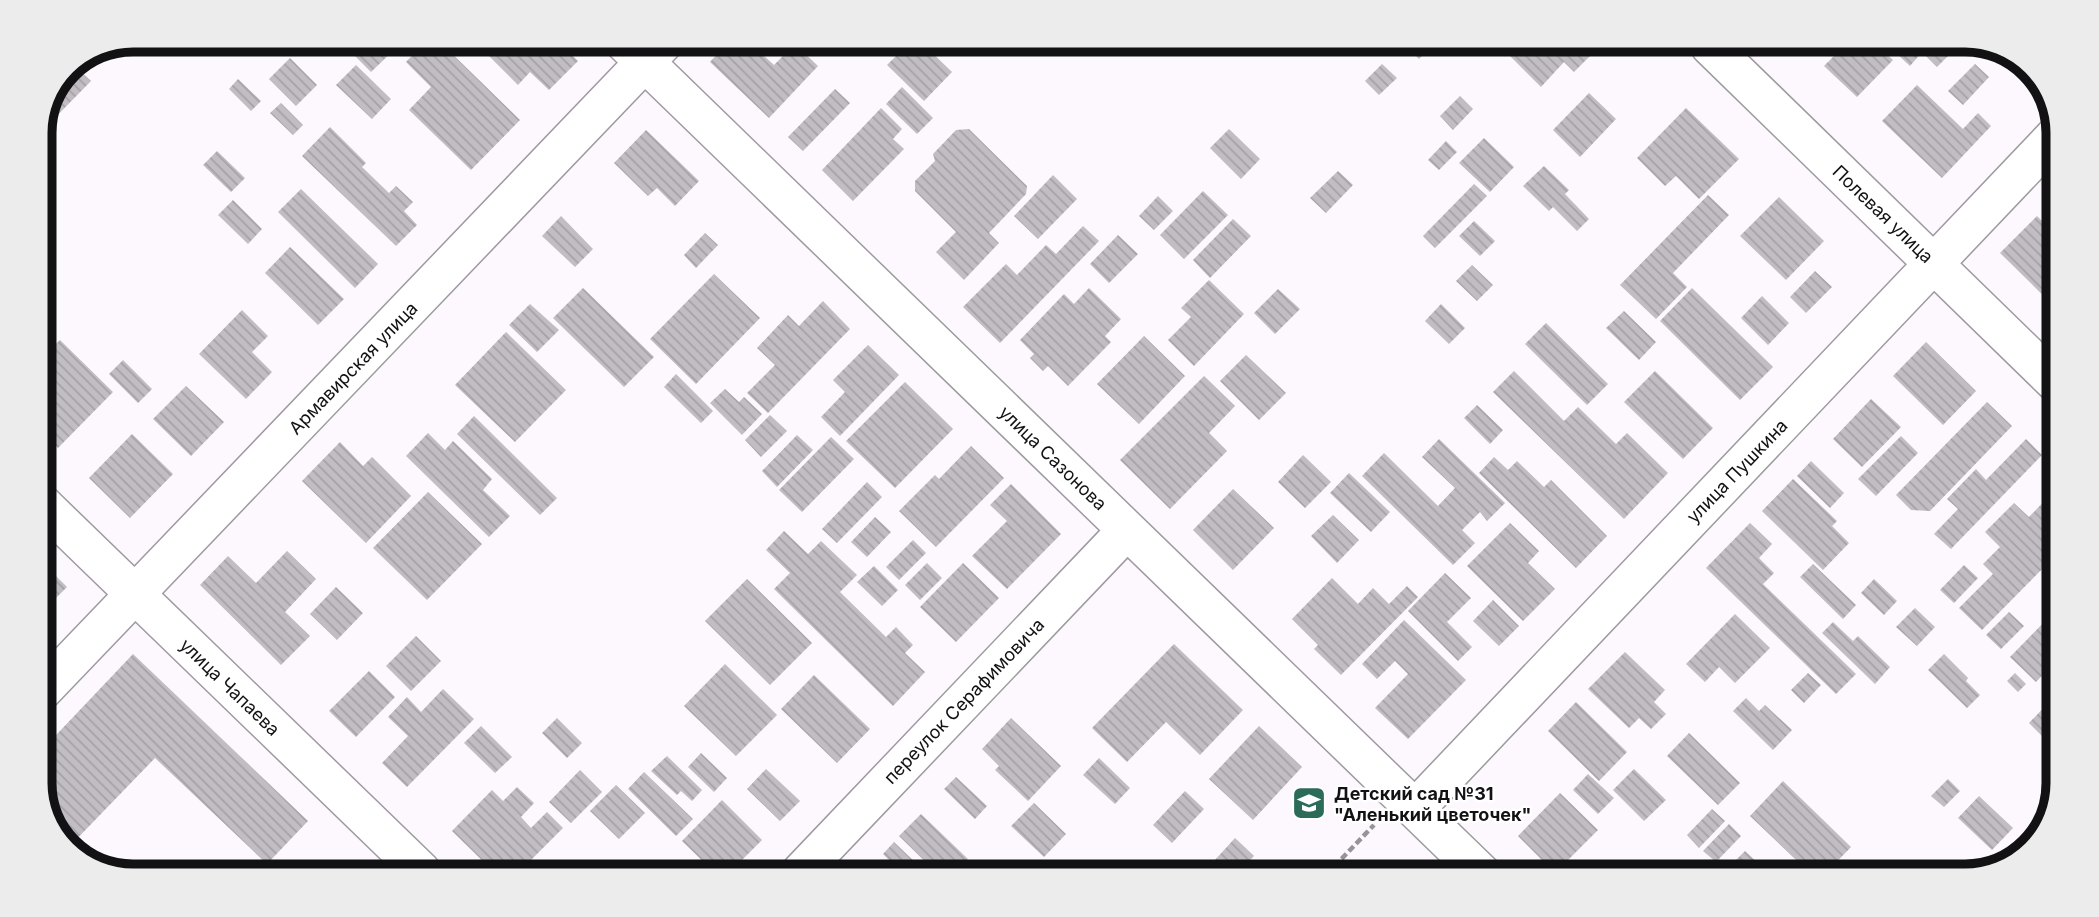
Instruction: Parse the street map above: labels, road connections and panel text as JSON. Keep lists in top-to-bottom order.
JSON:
{
  "streets": {
    "street": [
      "Полевая улица",
      "Армавирская улица",
      "улица Сазонова",
      "улица Пушкина",
      "улица Чапаева",
      "переулок Серафимовича"
    ]
  },
  "crossings": [
    ["Полевая улица", "улица Пушкина"],
    ["Армавирская улица", "улица Чапаева"],
    ["улица Сазонова", "улица Пушкина"],
    ["улица Сазонова", "переулок Серафимовича"]
  ],
  "places": {
    "school or university": ["Детский сад №31 \"Аленький цветочек\""]
  }
}
